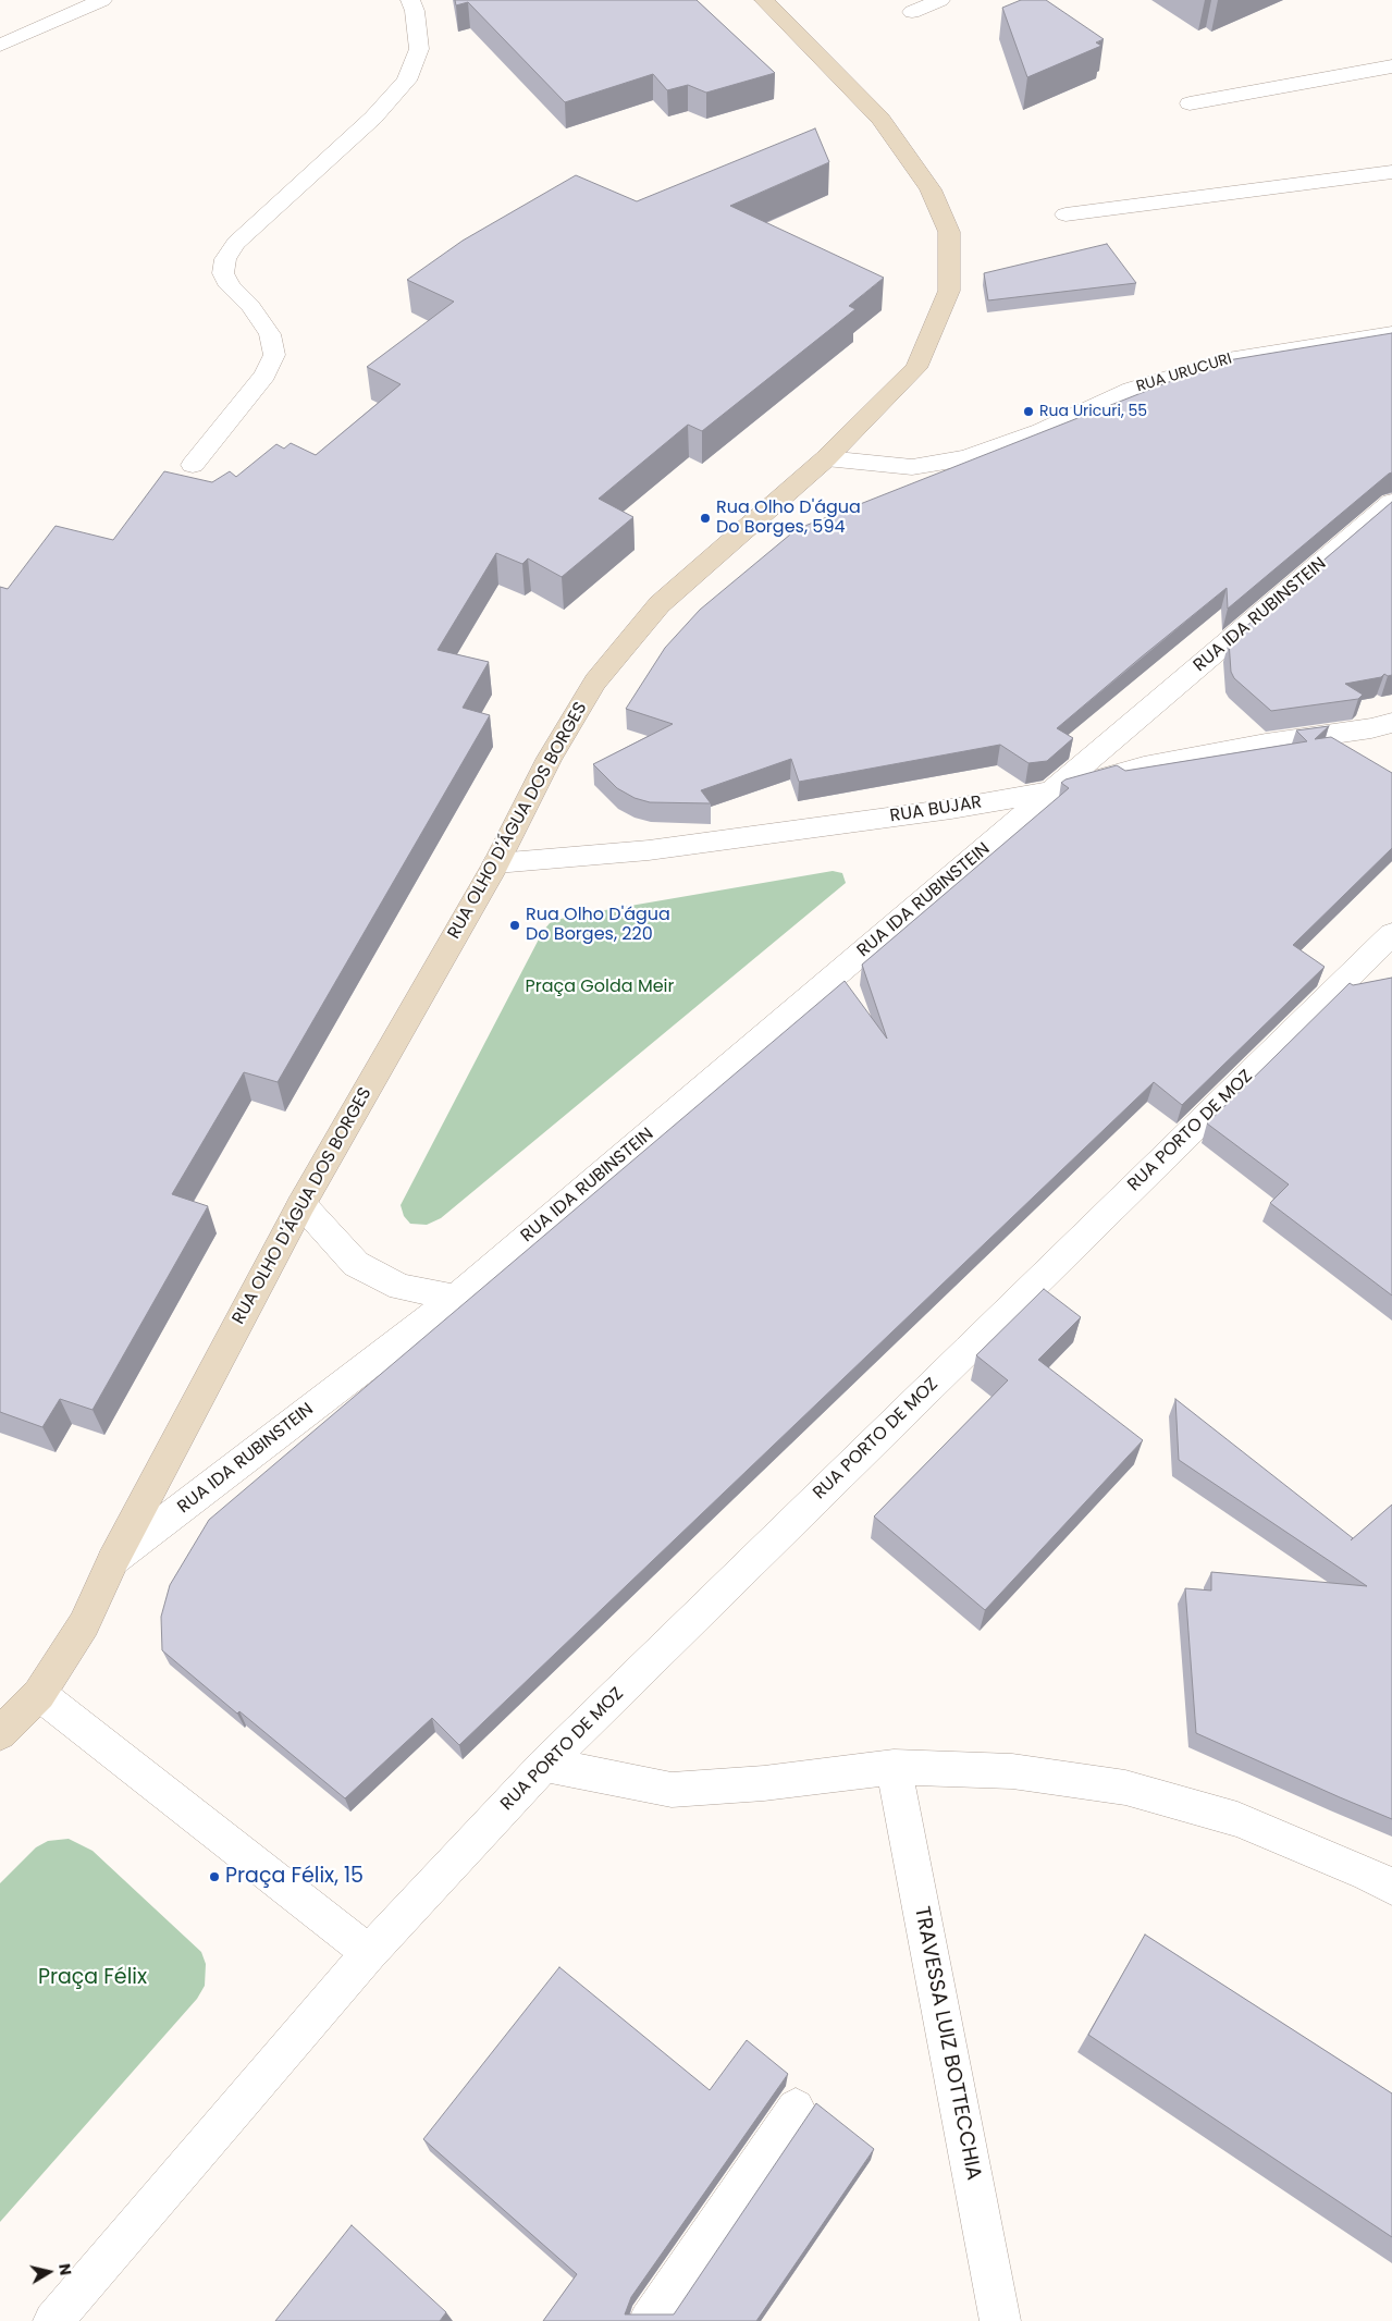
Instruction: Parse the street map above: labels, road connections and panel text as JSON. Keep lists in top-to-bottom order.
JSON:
{
  "streets": {
    "main road": ["RUA OLHO D'ÁGUA DOS BORGES"],
    "street": [
      "RUA URUCURI",
      "RUA IDA RUBINSTEIN",
      "RUA BUJAR",
      "RUA PORTO DE MOZ",
      "TRAVESSA LUIZ BOTTECCHIA"
    ]
  },
  "crossings": [
    ["RUA URUCURI", "RUA OLHO D'ÁGUA DOS BORGES"],
    ["RUA IDA RUBINSTEIN", "RUA BUJAR"],
    ["RUA IDA RUBINSTEIN", "RUA OLHO D'ÁGUA DOS BORGES"],
    ["RUA BUJAR", "RUA OLHO D'ÁGUA DOS BORGES"]
  ],
  "parks": ["Praça Golda Meir", "Praça Félix"],
  "places": [
    "Rua Uricuri, 55",
    "Rua Olho D'água Do Borges, 594",
    "Rua Olho D'água Do Borges, 220",
    "Praça Félix, 15"
  ],
  "north": "right"
}
